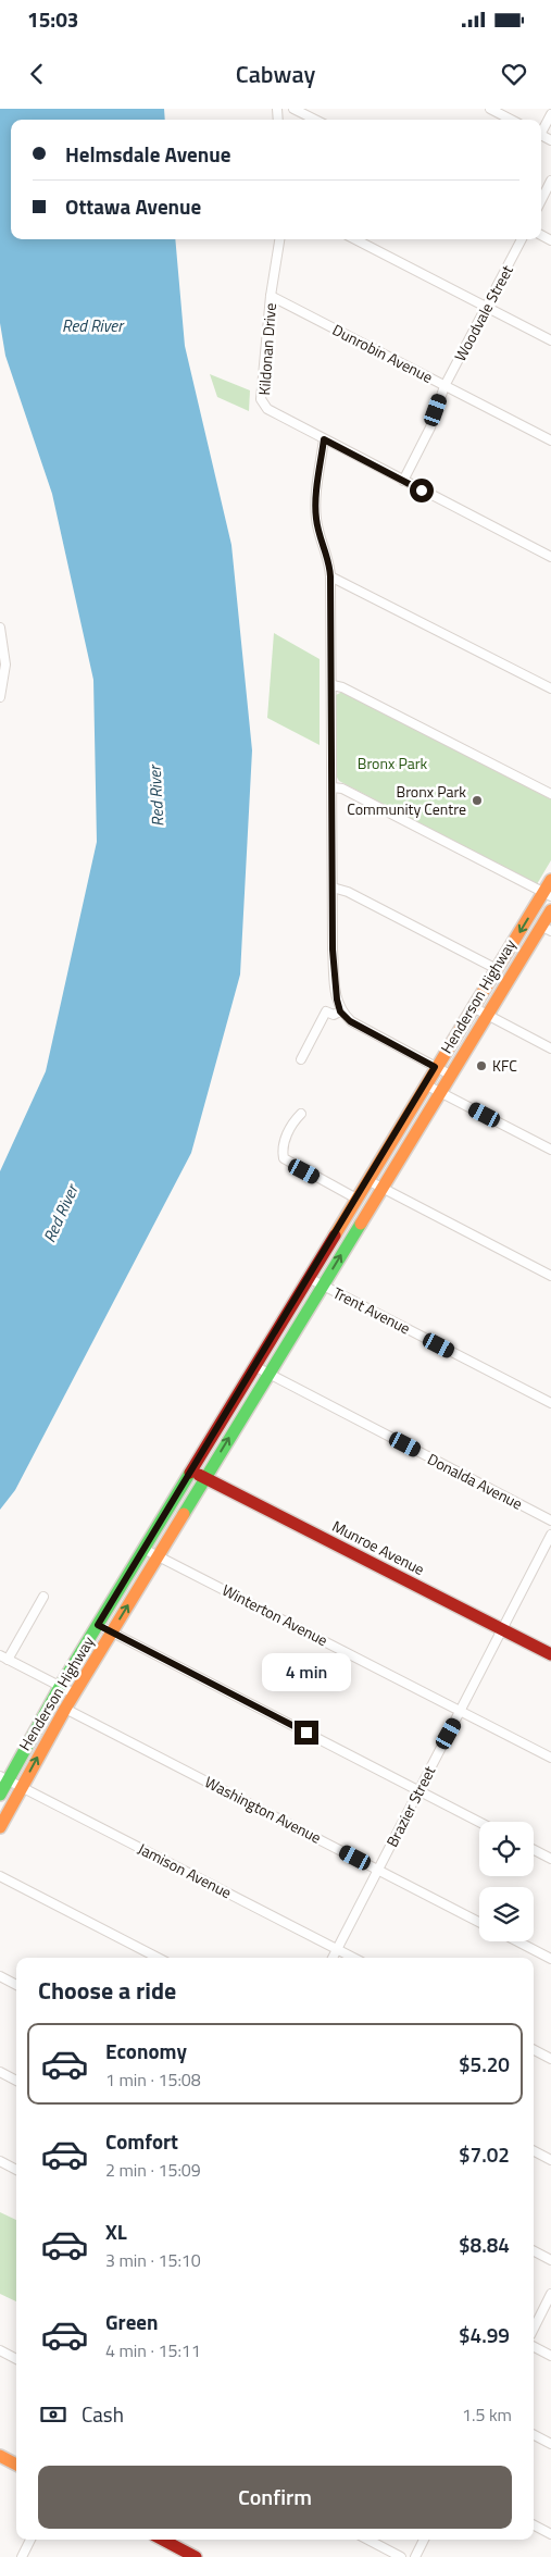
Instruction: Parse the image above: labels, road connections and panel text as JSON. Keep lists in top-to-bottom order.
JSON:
{
  "streets": {
    "main road": ["Henderson Highway", "Munroe Avenue"],
    "street": [
      "Woodvale Street",
      "Kildonan Drive",
      "Dunrobin Avenue",
      "Trent Avenue",
      "Donalda Avenue",
      "Winterton Avenue",
      "Brazier Street",
      "Washington Avenue",
      "Jamison Avenue"
    ]
  },
  "crossings": [
    ["Woodvale Street", "Kildonan Drive"],
    ["Woodvale Street", "Dunrobin Avenue"],
    ["Kildonan Drive", "Dunrobin Avenue"],
    ["Henderson Highway", "Trent Avenue"],
    ["Henderson Highway", "Donalda Avenue"],
    ["Henderson Highway", "Munroe Avenue"],
    ["Henderson Highway", "Winterton Avenue"],
    ["Henderson Highway", "Washington Avenue"],
    ["Henderson Highway", "Jamison Avenue"],
    ["Munroe Avenue", "Brazier Street"],
    ["Winterton Avenue", "Brazier Street"],
    ["Brazier Street", "Washington Avenue"],
    ["Brazier Street", "Jamison Avenue"]
  ],
  "water": ["Red River"],
  "parks": ["Bronx Park"],
  "places": ["Bronx Park Community Centre", "KFC"],
  "page": {
    "status": "15:03",
    "header": "Cabway",
    "banner": ["Helmsdale Avenue", "Ottawa Avenue"],
    "bubble": "4 min",
    "heading": "Choose a ride",
    "list": [
      {
        "name": "Economy",
        "note": "1 min · 15:08",
        "value": "$5.20"
      },
      {
        "name": "Comfort",
        "note": "2 min · 15:09",
        "value": "$7.02"
      },
      {
        "name": "XL",
        "note": "3 min · 15:10",
        "value": "$8.84"
      },
      {
        "name": "Green",
        "note": "4 min · 15:11",
        "value": "$4.99"
      }
    ],
    "pay": ["Cash", "1.5 km"],
    "buttons": "Confirm"
  }
}
